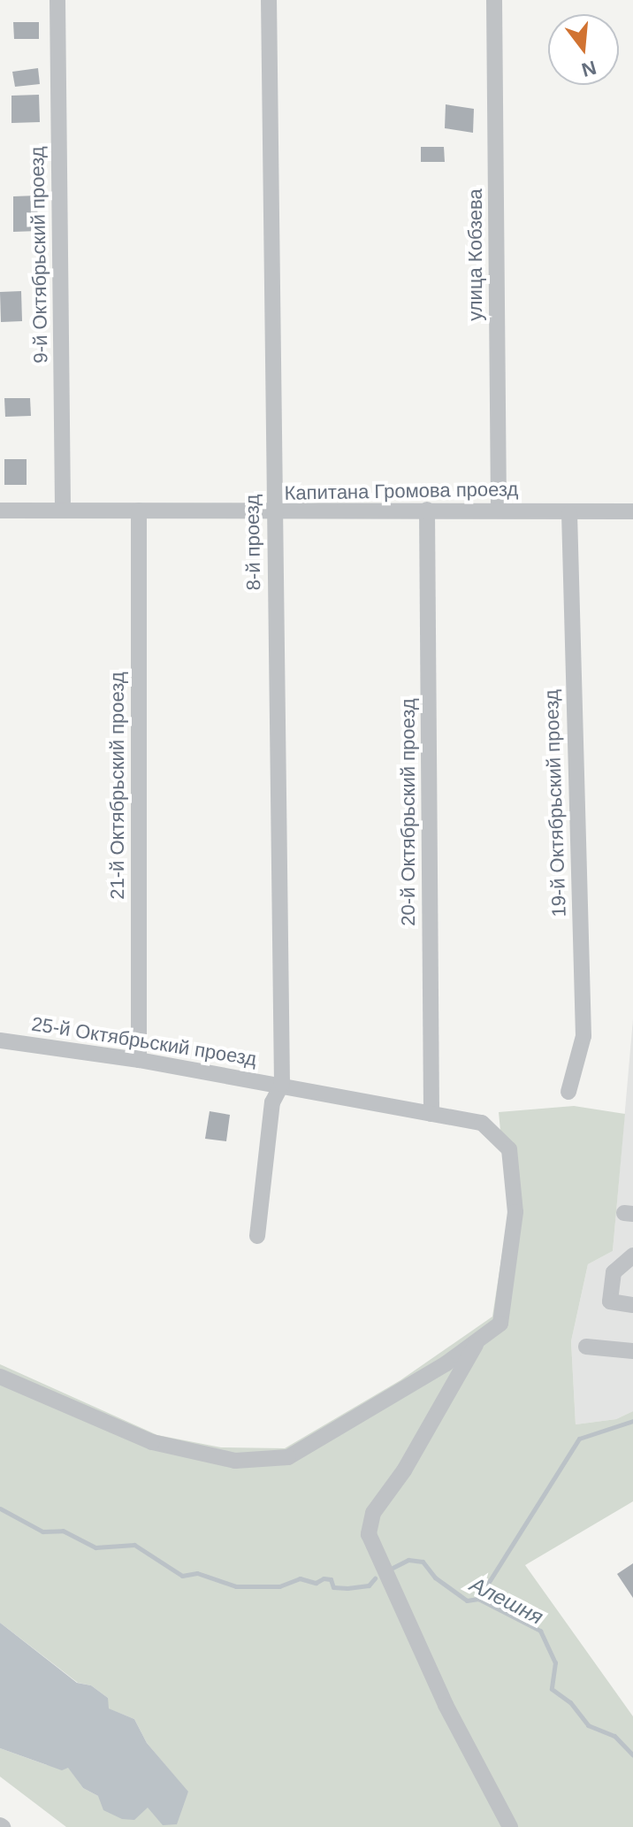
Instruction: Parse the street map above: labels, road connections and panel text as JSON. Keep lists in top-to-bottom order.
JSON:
{
  "streets": {
    "street": [
      "9-й Октябрьский проезд",
      "улица Кобзева",
      "Капитана Громова проезд",
      "8-й проезд",
      "21-й Октябрьский проезд",
      "19-й Октябрьский проезд",
      "20-й Октябрьский проезд",
      "25-й Октябрьский проезд"
    ]
  },
  "crossings": [
    ["9-й Октябрьский проезд", "Капитана Громова проезд"],
    ["улица Кобзева", "Капитана Громова проезд"],
    ["Капитана Громова проезд", "8-й проезд"],
    ["Капитана Громова проезд", "21-й Октябрьский проезд"],
    ["Капитана Громова проезд", "19-й Октябрьский проезд"],
    ["Капитана Громова проезд", "20-й Октябрьский проезд"],
    ["8-й проезд", "25-й Октябрьский проезд"],
    ["21-й Октябрьский проезд", "25-й Октябрьский проезд"],
    ["20-й Октябрьский проезд", "25-й Октябрьский проезд"]
  ],
  "water": ["Алешня"],
  "north": "bottom"
}
